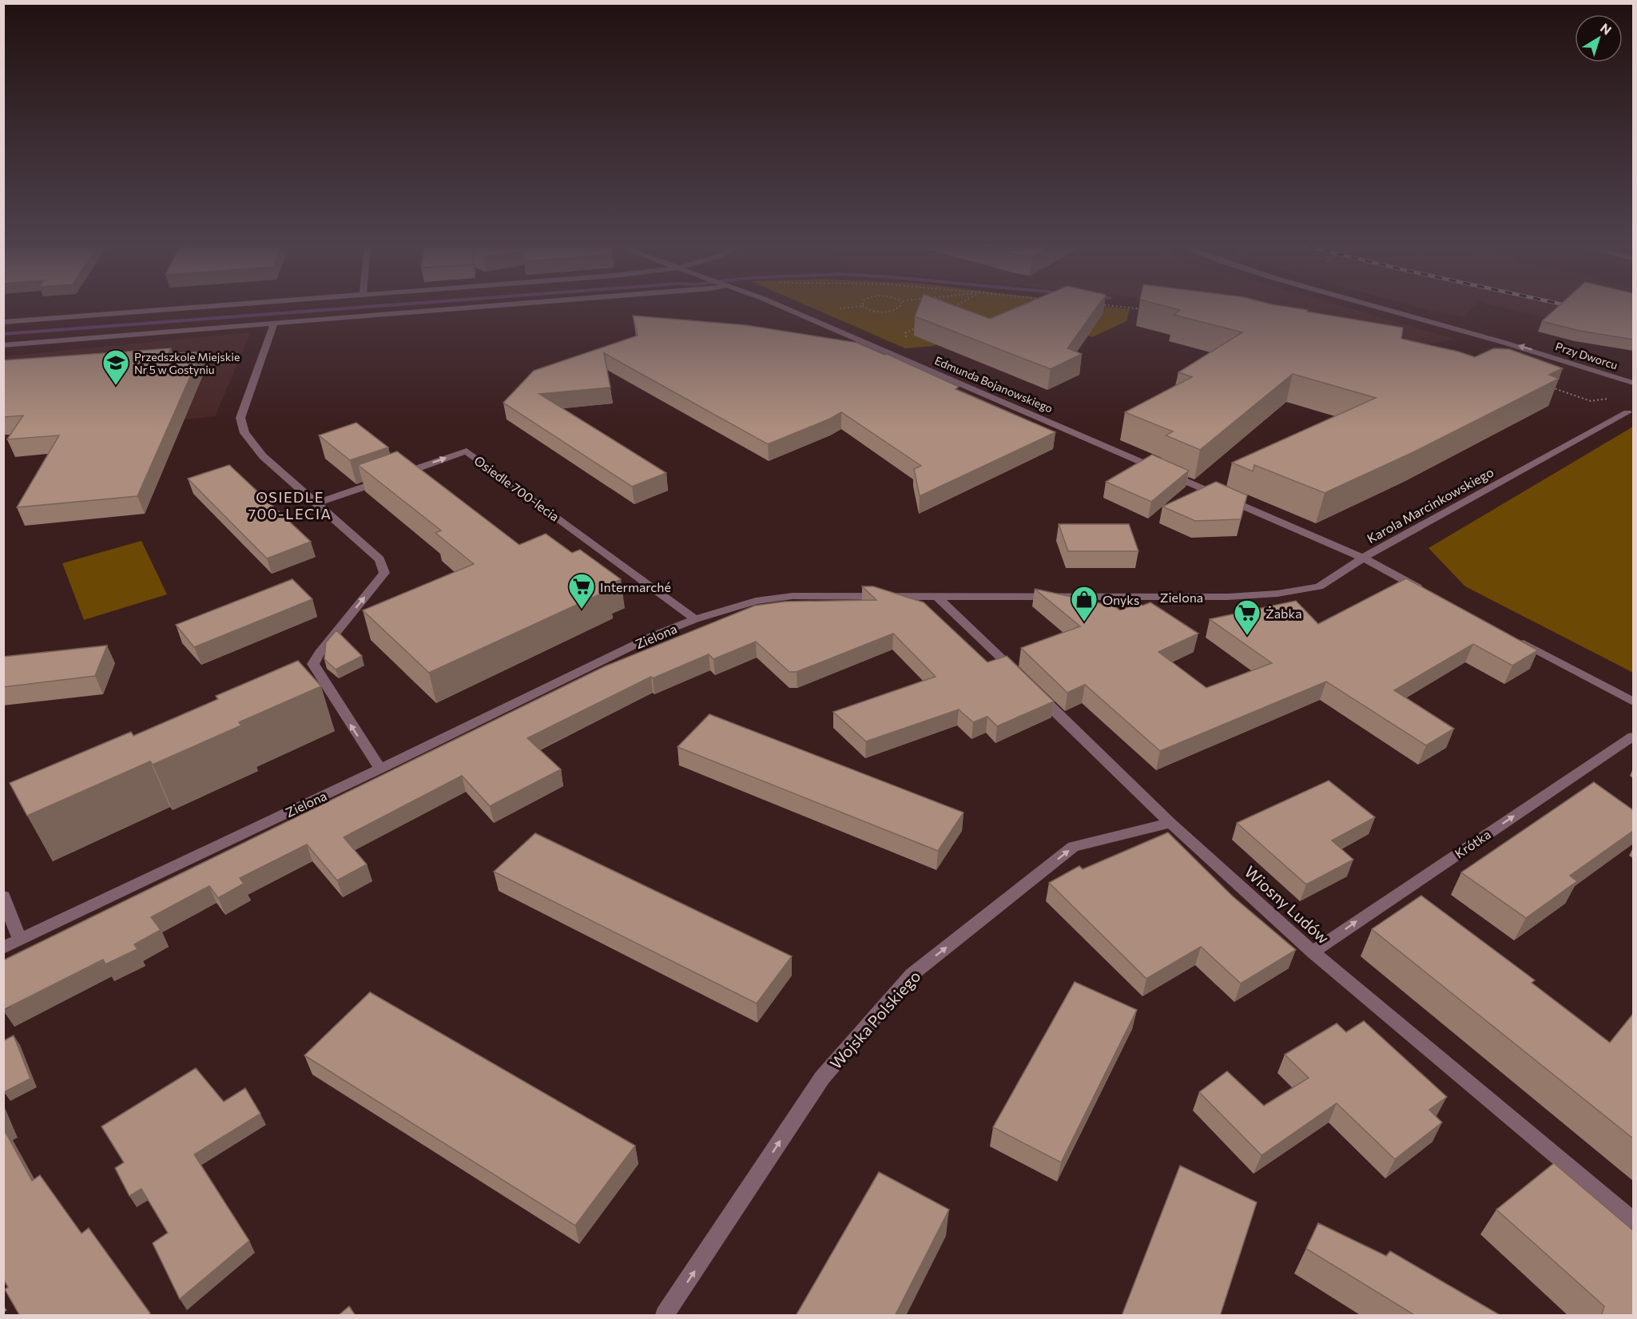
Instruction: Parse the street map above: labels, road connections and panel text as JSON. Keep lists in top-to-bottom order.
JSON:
{
  "streets": {
    "street": [
      "Przy Dworcu",
      "Edmunda Bojanowskiego",
      "Osiedle 700-lecia",
      "Karola Marcinkowskiego",
      "Zielona",
      "Krótka",
      "Wiosny Ludów",
      "Wojska Polskiego"
    ]
  },
  "crossings": [
    ["Edmunda Bojanowskiego", "Karola Marcinkowskiego"],
    ["Edmunda Bojanowskiego", "Zielona"],
    ["Osiedle 700-lecia", "Zielona"],
    ["Karola Marcinkowskiego", "Zielona"],
    ["Krótka", "Wiosny Ludów"],
    ["Wiosny Ludów", "Wojska Polskiego"]
  ],
  "one_way": [
    "Przy Dworcu",
    "Osiedle 700-lecia",
    "Krótka",
    "Wojska Polskiego"
  ],
  "districts": ["OSIEDLE 700-LECIA"],
  "places": {
    "school or university": ["Przedszkole Miejskie Nr 5 w Gostyniu"],
    "supermarket": ["Intermarché", "Żabka"],
    "shop": ["Onyks"]
  },
  "north": "top right"
}
